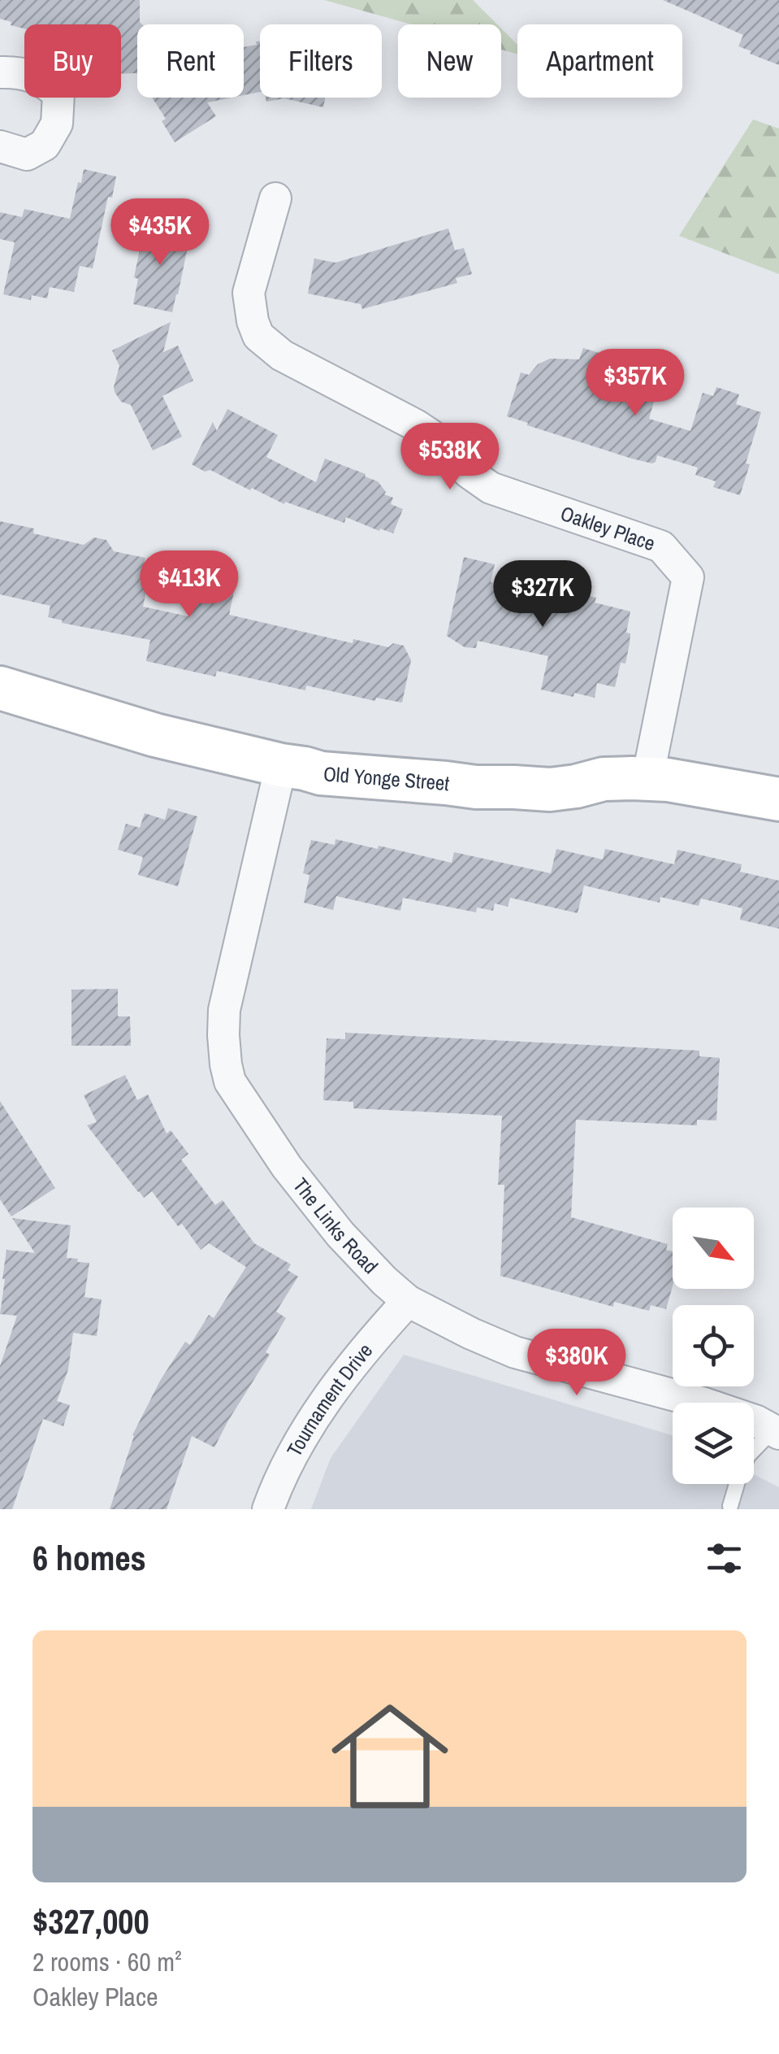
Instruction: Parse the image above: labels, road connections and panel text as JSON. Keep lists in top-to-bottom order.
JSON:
{
  "streets": {
    "street": [
      "Oakley Place",
      "Old Yonge Street",
      "The Links Road",
      "Tournament Drive"
    ]
  },
  "crossings": [
    ["Oakley Place", "Old Yonge Street"],
    ["Old Yonge Street", "The Links Road"],
    ["The Links Road", "Tournament Drive"]
  ],
  "north": "bottom right",
  "page": {
    "chip": [
      "Buy",
      "Rent",
      "Filters",
      "New",
      "Apartment"
    ],
    "price": [
      "$435K",
      "$357K",
      "$538K",
      "$413K",
      "$327K",
      "$380K"
    ],
    "heading": "6 homes",
    "list": [
      {
        "name": "$327,000",
        "note": "2 rooms · 60 m² · Oakley Place"
      }
    ]
  }
}
